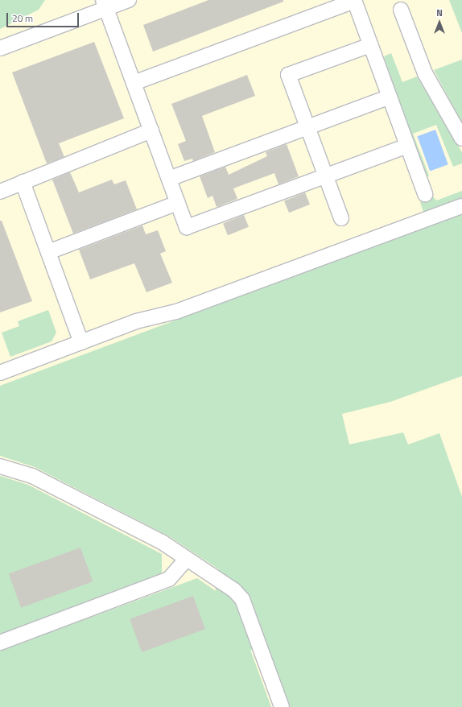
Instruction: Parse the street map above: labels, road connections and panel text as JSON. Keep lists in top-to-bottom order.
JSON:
{
  "scale_bar": "20 m",
  "north": "top"
}
